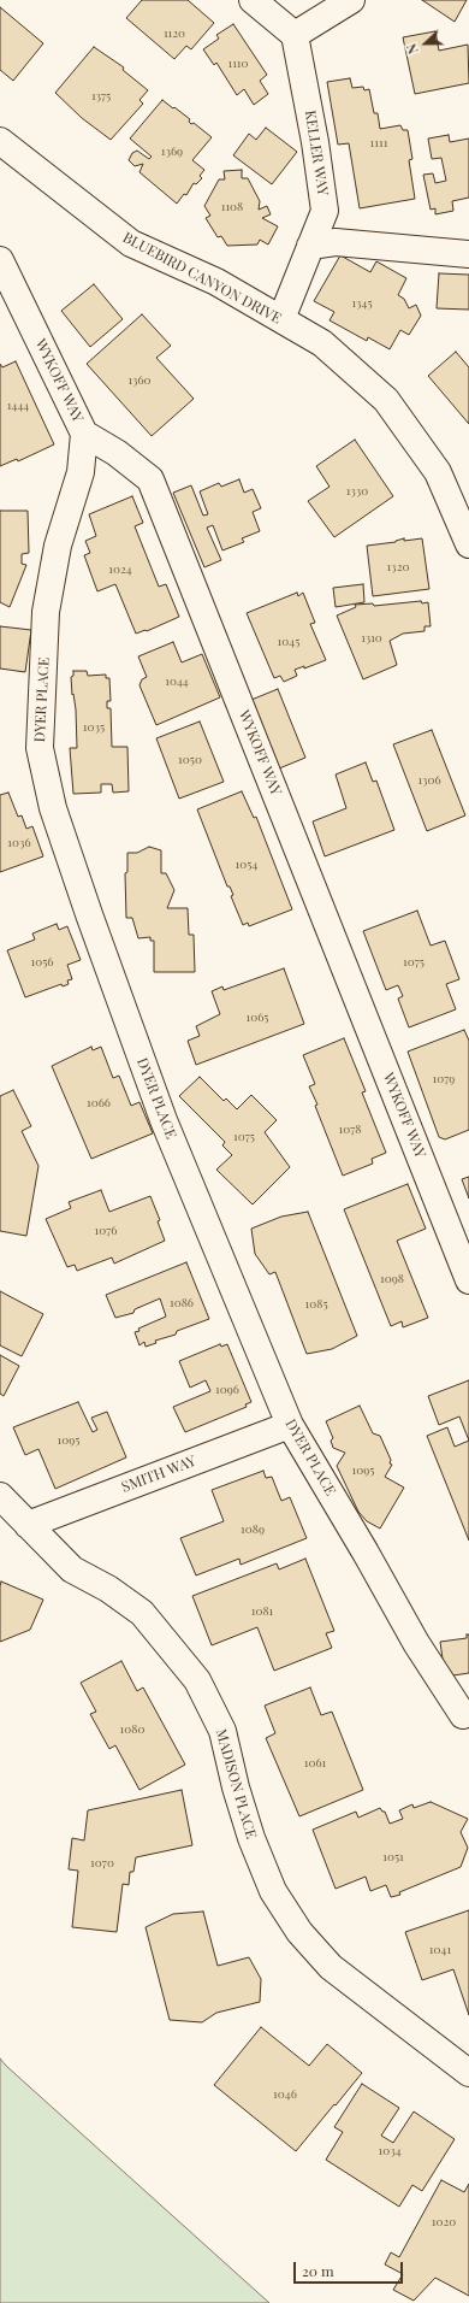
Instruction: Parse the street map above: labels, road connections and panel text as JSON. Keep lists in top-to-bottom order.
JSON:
{
  "streets": {
    "street": [
      "KELLER WAY",
      "BLUEBIRD CANYON DRIVE",
      "WYKOFF WAY",
      "DYER PLACE",
      "SMITH WAY",
      "MADISON PLACE"
    ]
  },
  "crossings": [
    ["KELLER WAY", "BLUEBIRD CANYON DRIVE"],
    ["WYKOFF WAY", "DYER PLACE"],
    ["DYER PLACE", "SMITH WAY"],
    ["SMITH WAY", "MADISON PLACE"]
  ],
  "house_numbers": [
    "1120",
    "1110",
    "1375",
    "1111",
    "1369",
    "1108",
    "1345",
    "1360",
    "1444",
    "1330",
    "1320",
    "1024",
    "1310",
    "1045",
    "1044",
    "1035",
    "1050",
    "1306",
    "1036",
    "1054",
    "1056",
    "1075",
    "1065",
    "1079",
    "1066",
    "1078",
    "1075",
    "1076",
    "1098",
    "1086",
    "1085",
    "1096",
    "1095",
    "1095",
    "1089",
    "1081",
    "1080",
    "1061",
    "1051",
    "1070",
    "1041",
    "1046",
    "1034",
    "1020"
  ],
  "scale_bar": "20 m",
  "north": "left"
}
